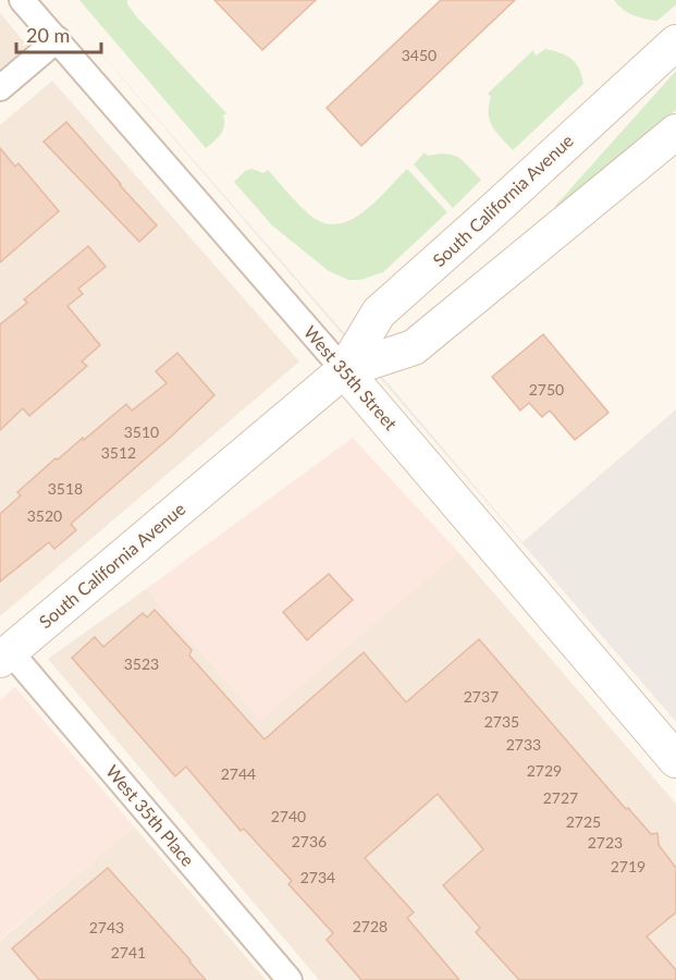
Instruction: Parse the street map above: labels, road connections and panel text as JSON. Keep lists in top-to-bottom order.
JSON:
{
  "streets": {
    "main road": ["South California Avenue", "West 35th Street"],
    "street": ["West 35th Place"]
  },
  "crossings": [
    ["South California Avenue", "West 35th Street"],
    ["South California Avenue", "West 35th Place"]
  ],
  "house_numbers": [
    "3450",
    "2750",
    "3510",
    "3512",
    "3518",
    "3520",
    "3523",
    "2737",
    "2735",
    "2733",
    "2729",
    "2744",
    "2727",
    "2740",
    "2725",
    "2736",
    "2723",
    "2719",
    "2734",
    "2728",
    "2743",
    "2741"
  ],
  "scale_bar": "20 m"
}
